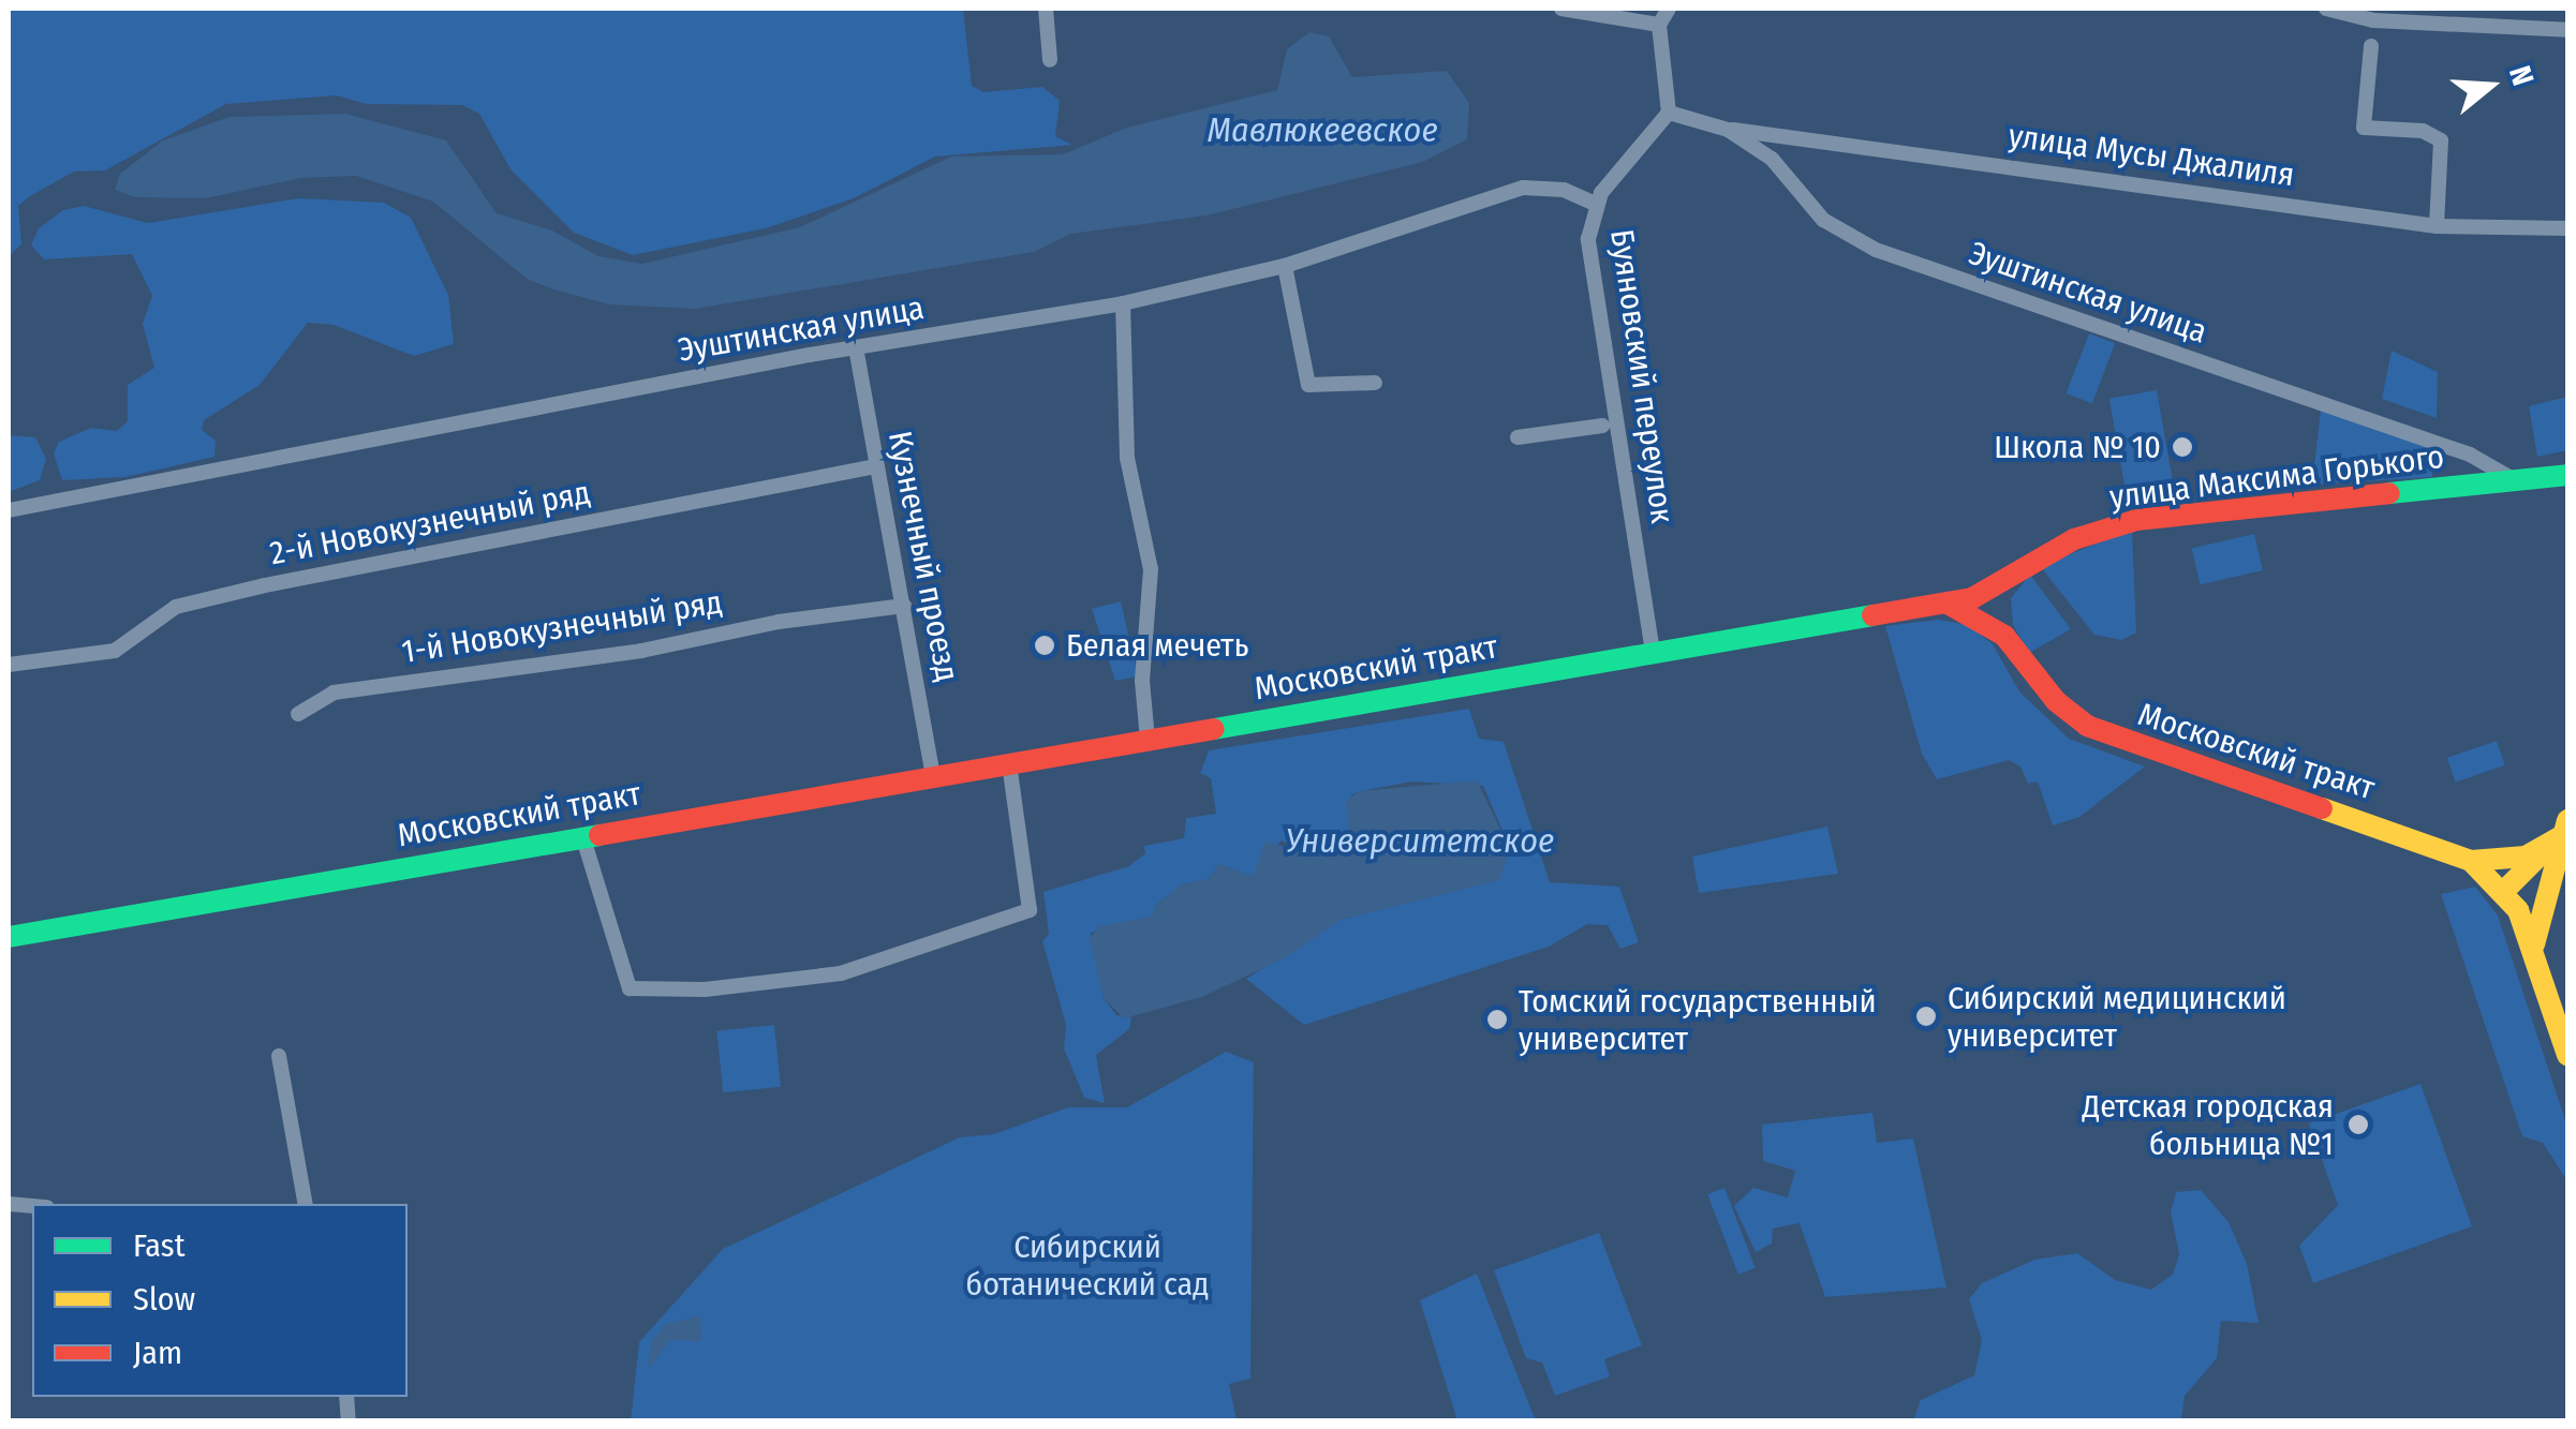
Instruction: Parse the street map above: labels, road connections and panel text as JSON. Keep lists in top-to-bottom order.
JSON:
{
  "streets": {
    "main road": ["улица Максима Горького", "Московский тракт"],
    "street": [
      "улица Мусы Джалиля",
      "Эуштинская улица",
      "Буяновский переулок",
      "2-й Новокузнечный ряд",
      "Кузнечный проезд",
      "1-й Новокузнечный ряд"
    ]
  },
  "crossings": [
    ["улица Мусы Джалиля", "Эуштинская улица"],
    ["Эуштинская улица", "Буяновский переулок"],
    ["Эуштинская улица", "улица Максима Горького"],
    ["Эуштинская улица", "Кузнечный проезд"],
    ["Буяновский переулок", "Московский тракт"],
    ["улица Максима Горького", "Московский тракт"],
    ["2-й Новокузнечный ряд", "Кузнечный проезд"],
    ["Кузнечный проезд", "1-й Новокузнечный ряд"],
    ["Кузнечный проезд", "Московский тракт"]
  ],
  "water": ["Мавлюкеевское", "Университетское"],
  "parks": ["Сибирский ботанический сад"],
  "places": [
    "Школа № 10",
    "Белая мечеть",
    "Сибирский медицинский университет",
    "Томский государственный университет",
    "Детская городская больница №1"
  ],
  "legend": ["Fast", "Slow", "Jam"],
  "north": "right"
}
